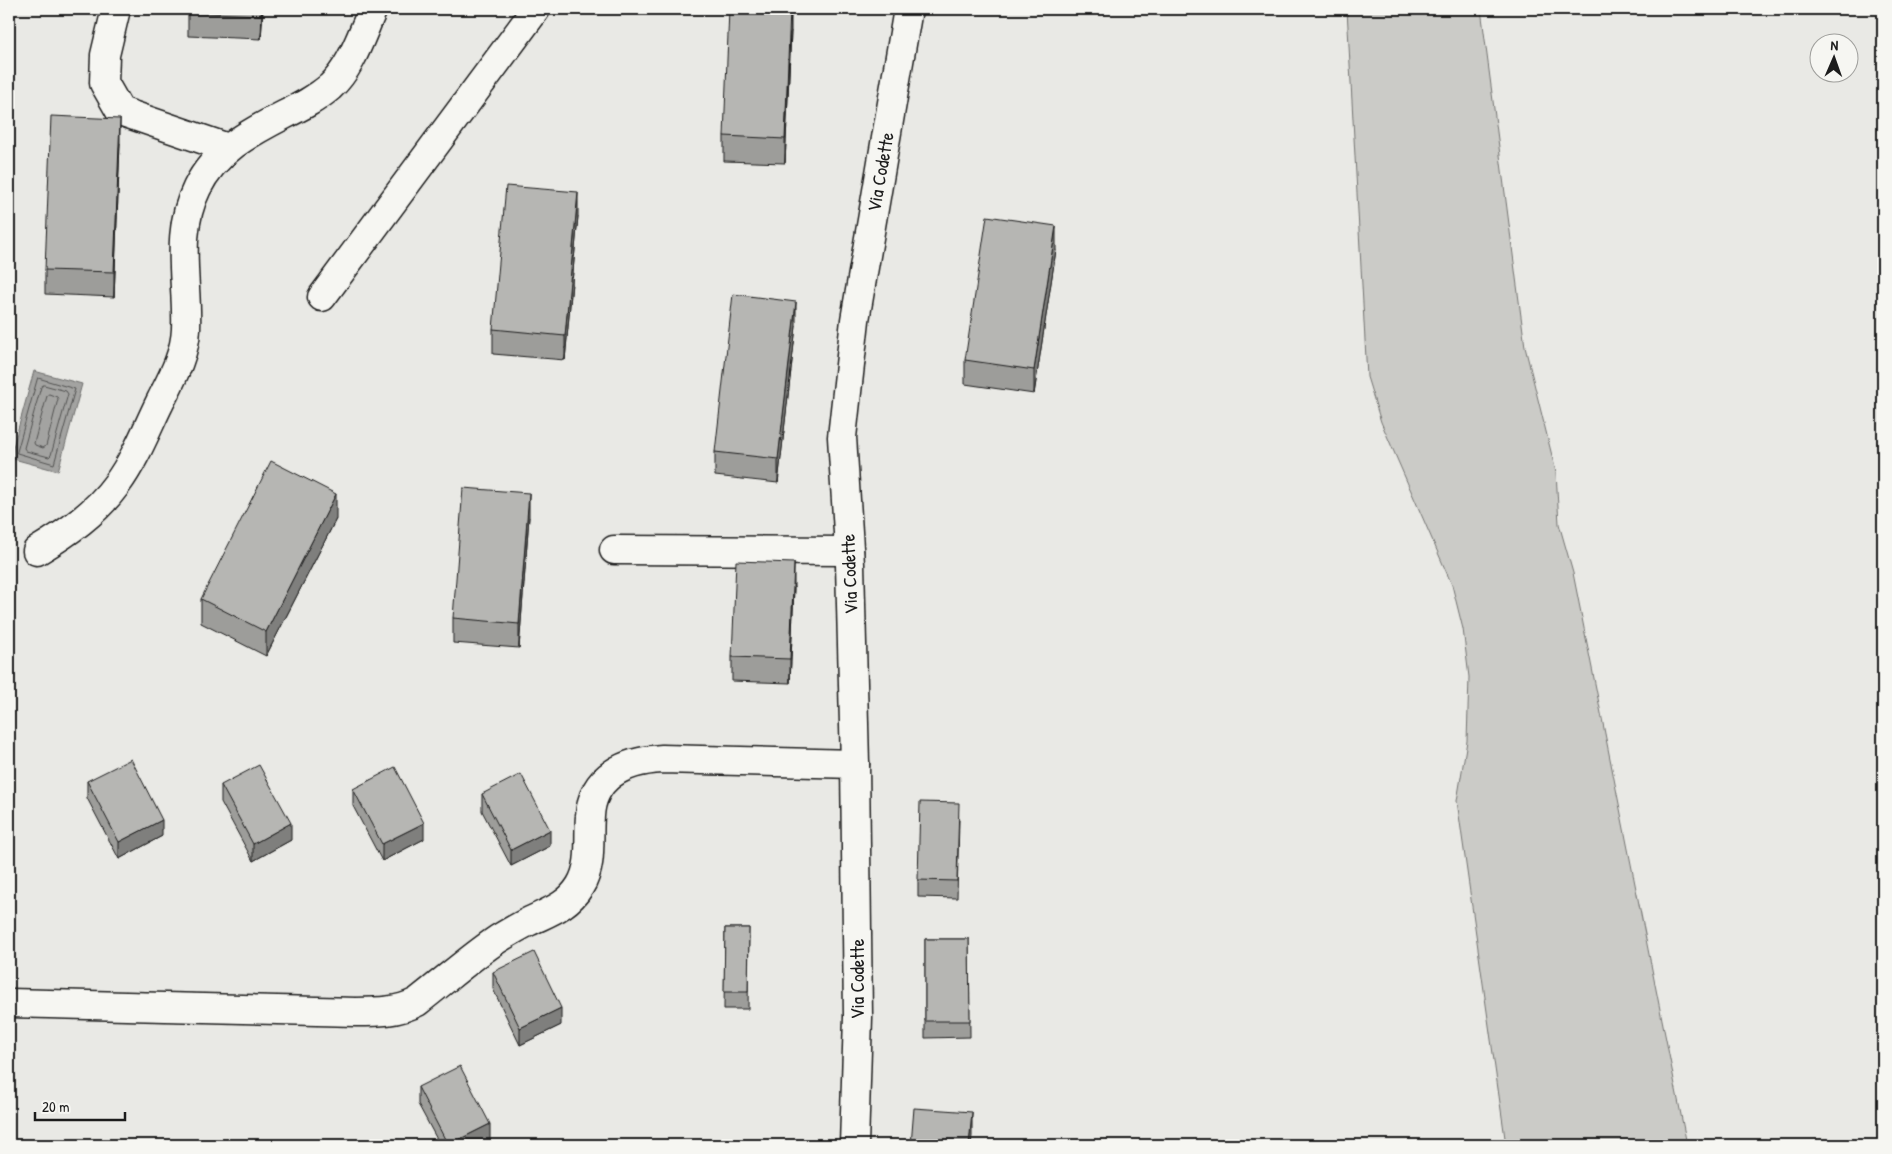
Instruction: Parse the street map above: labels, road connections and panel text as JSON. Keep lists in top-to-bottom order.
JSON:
{
  "streets": {
    "street": ["Via Codette"]
  },
  "scale_bar": "20 m",
  "north": "top"
}
